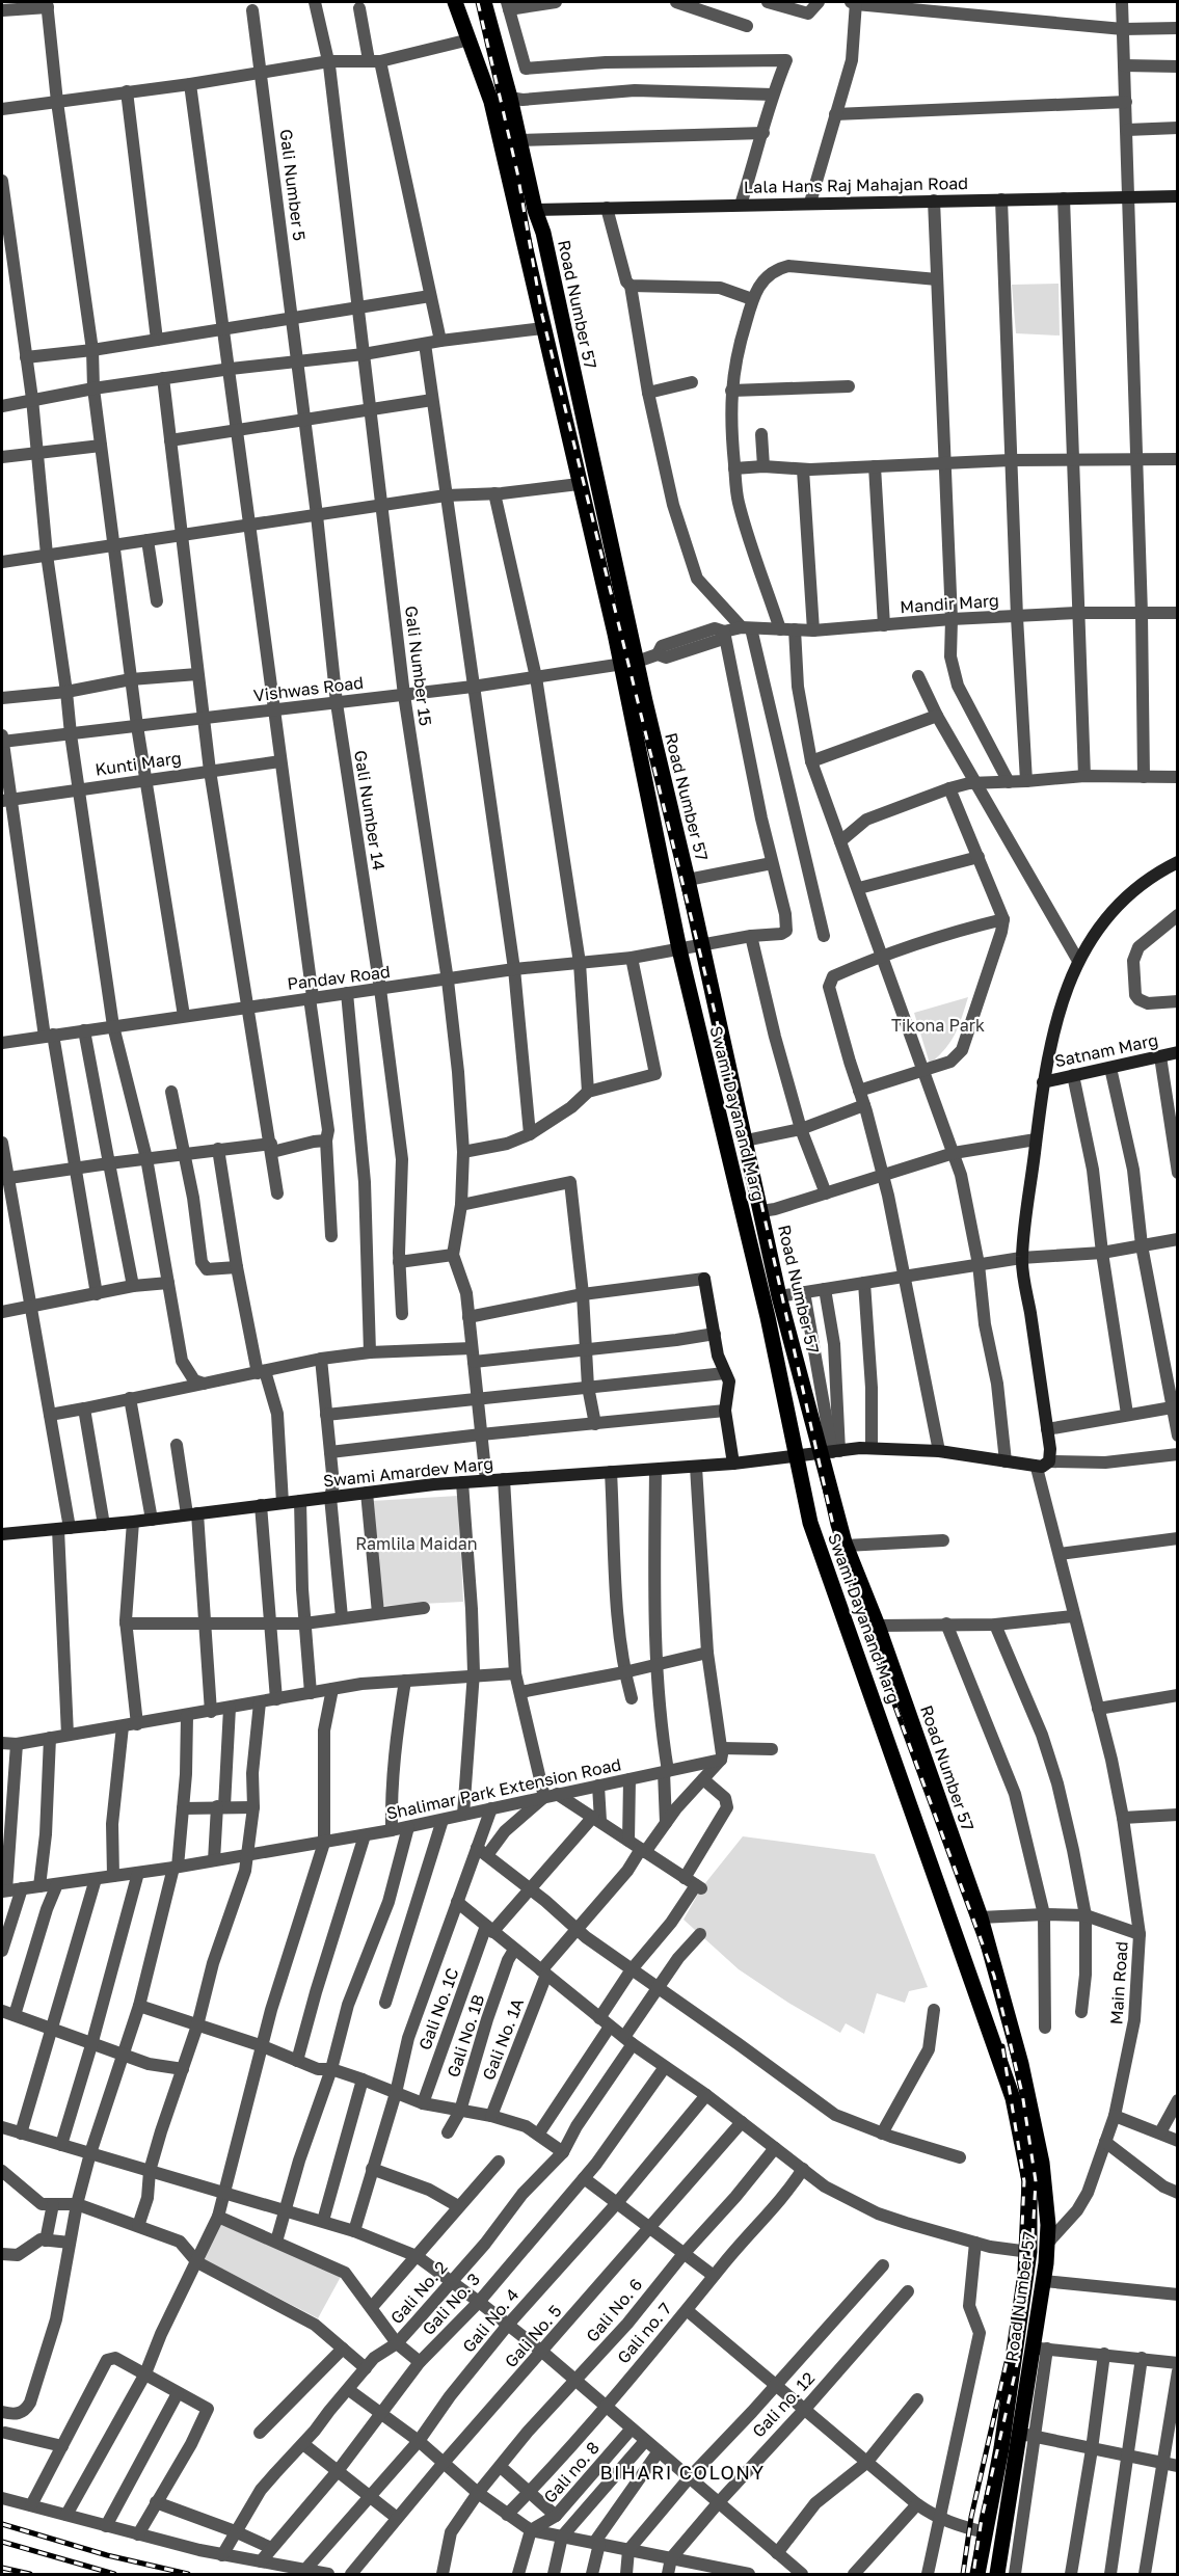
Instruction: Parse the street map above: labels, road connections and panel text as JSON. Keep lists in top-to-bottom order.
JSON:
{
  "streets": {
    "main road": ["Road Number 57", "Swami Dayanand Marg"],
    "street": [
      "Gali Number 5",
      "Lala Hans Raj Mahajan Road",
      "Mandir Marg",
      "Gali Number 15",
      "Vishwas Road",
      "Kunti Marg",
      "Gali Number 14",
      "Pandav Road",
      "Satnam Marg",
      "Swami Amardev Marg",
      "Shalimar Park Extension Road",
      "Main Road",
      "Gali No. 1C",
      "Gali No. 1B",
      "Gali No. 1A",
      "Gali No. 2",
      "Gali No. 3",
      "Gali No. 6",
      "Gali No. 4",
      "Gali no. 7",
      "Gali No. 5",
      "Gali no. 12",
      "Gali no. 8"
    ]
  },
  "crossings": [
    ["Gali Number 5", "Gali Number 14"],
    ["Lala Hans Raj Mahajan Road", "Road Number 57"],
    ["Road Number 57", "Mandir Marg"],
    ["Road Number 57", "Pandav Road"],
    ["Road Number 57", "Swami Dayanand Marg"],
    ["Road Number 57", "Swami Amardev Marg"],
    ["Road Number 57", "Main Road"],
    ["Mandir Marg", "Vishwas Road"],
    ["Gali Number 15", "Vishwas Road"],
    ["Gali Number 15", "Pandav Road"],
    ["Vishwas Road", "Gali Number 14"],
    ["Gali Number 14", "Pandav Road"],
    ["Pandav Road", "Swami Dayanand Marg"],
    ["Swami Dayanand Marg", "Swami Amardev Marg"],
    ["Swami Amardev Marg", "Main Road"],
    ["Shalimar Park Extension Road", "Gali No. 1A"]
  ],
  "districts": ["BIHARI COLONY"],
  "parks": ["Tikona Park", "Ramlila Maidan"]
}
